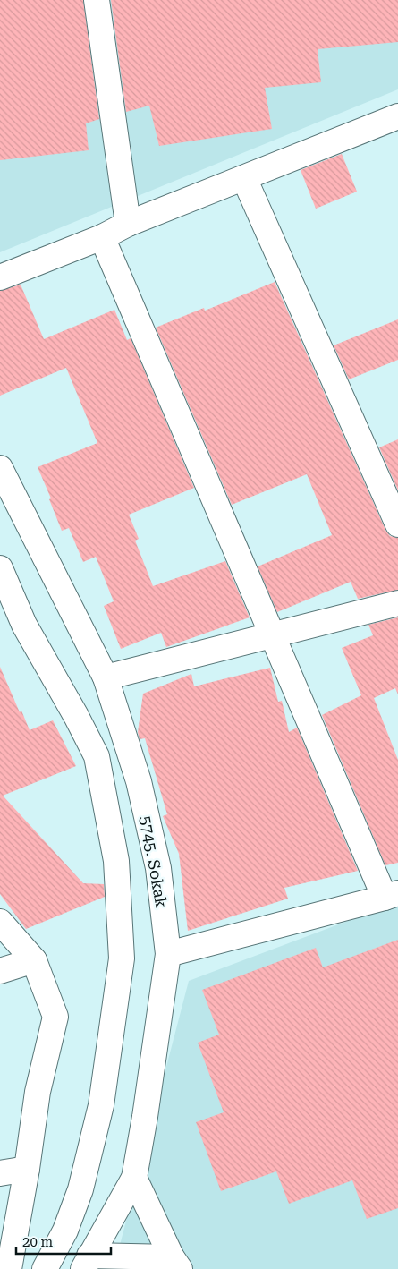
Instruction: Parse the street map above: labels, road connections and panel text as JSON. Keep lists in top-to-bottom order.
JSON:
{
  "streets": {
    "street": ["5745. Sokak"]
  },
  "scale_bar": "20 m"
}
